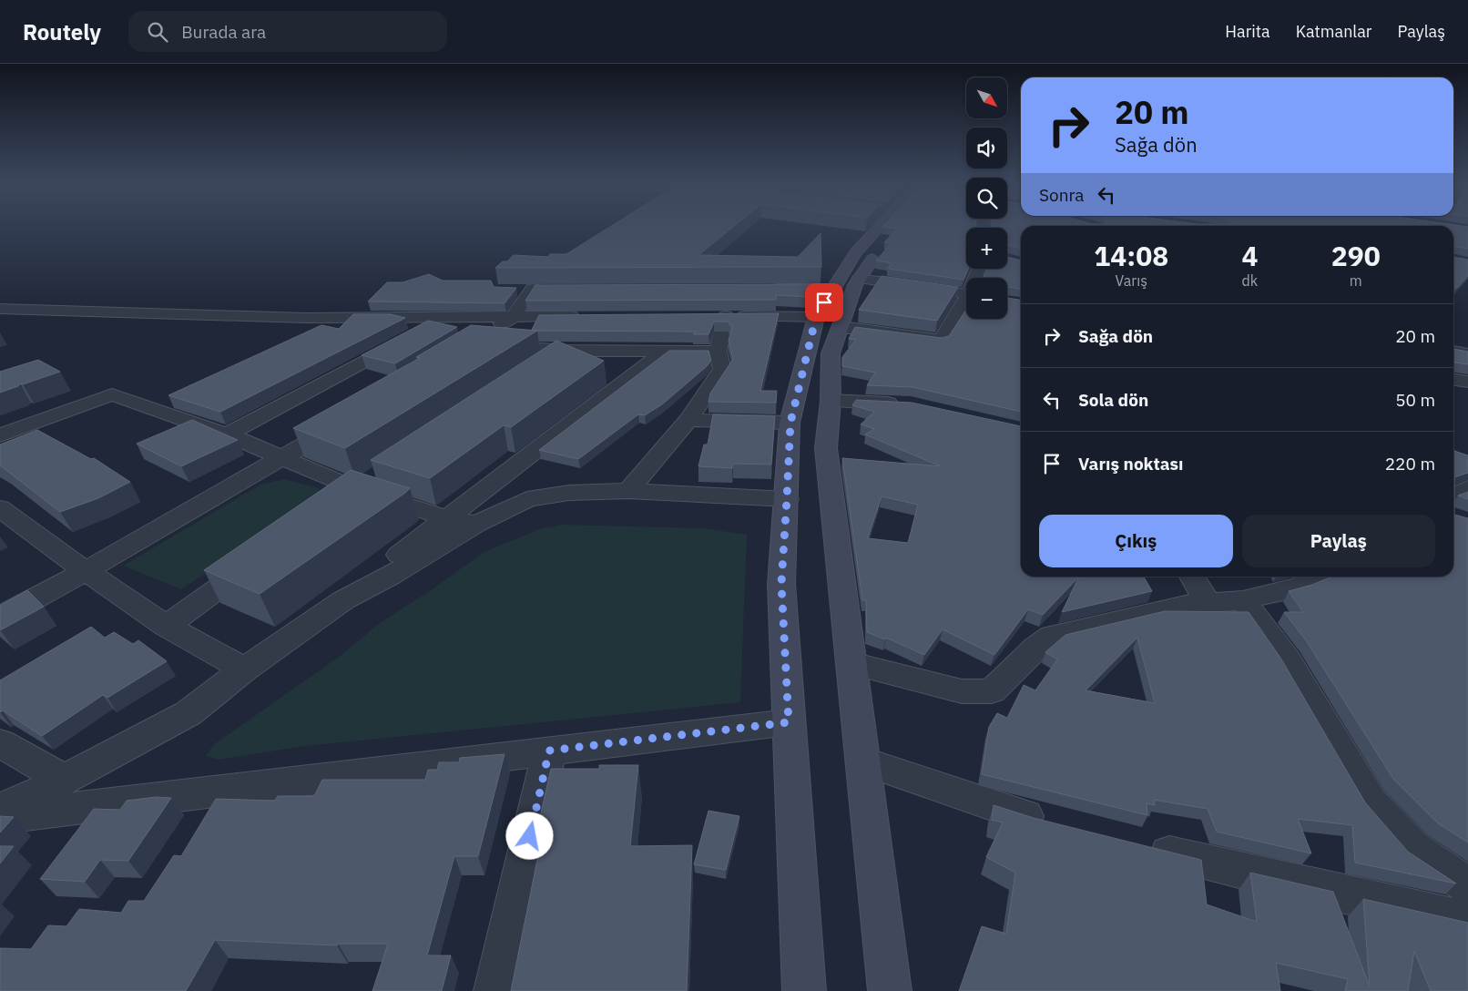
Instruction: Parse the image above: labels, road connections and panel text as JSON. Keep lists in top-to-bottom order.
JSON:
{
  "north": "bottom right",
  "page": {
    "header": "Routely",
    "search": "Burada ara",
    "nav": ["Harita", "Katmanlar", "Paylaş"],
    "map_buttons": ["+", "−"],
    "turn": ["20 m", "Sağa dön"],
    "then": "Sonra",
    "eta": [
      "14:08",
      "Varış",
      "4",
      "dk",
      "290",
      "m"
    ],
    "list": [
      {
        "name": "Sağa dön",
        "value": "20 m"
      },
      {
        "name": "Sola dön",
        "value": "50 m"
      },
      {
        "name": "Varış noktası",
        "value": "220 m"
      }
    ],
    "buttons": ["Çıkış", "Paylaş"]
  }
}
